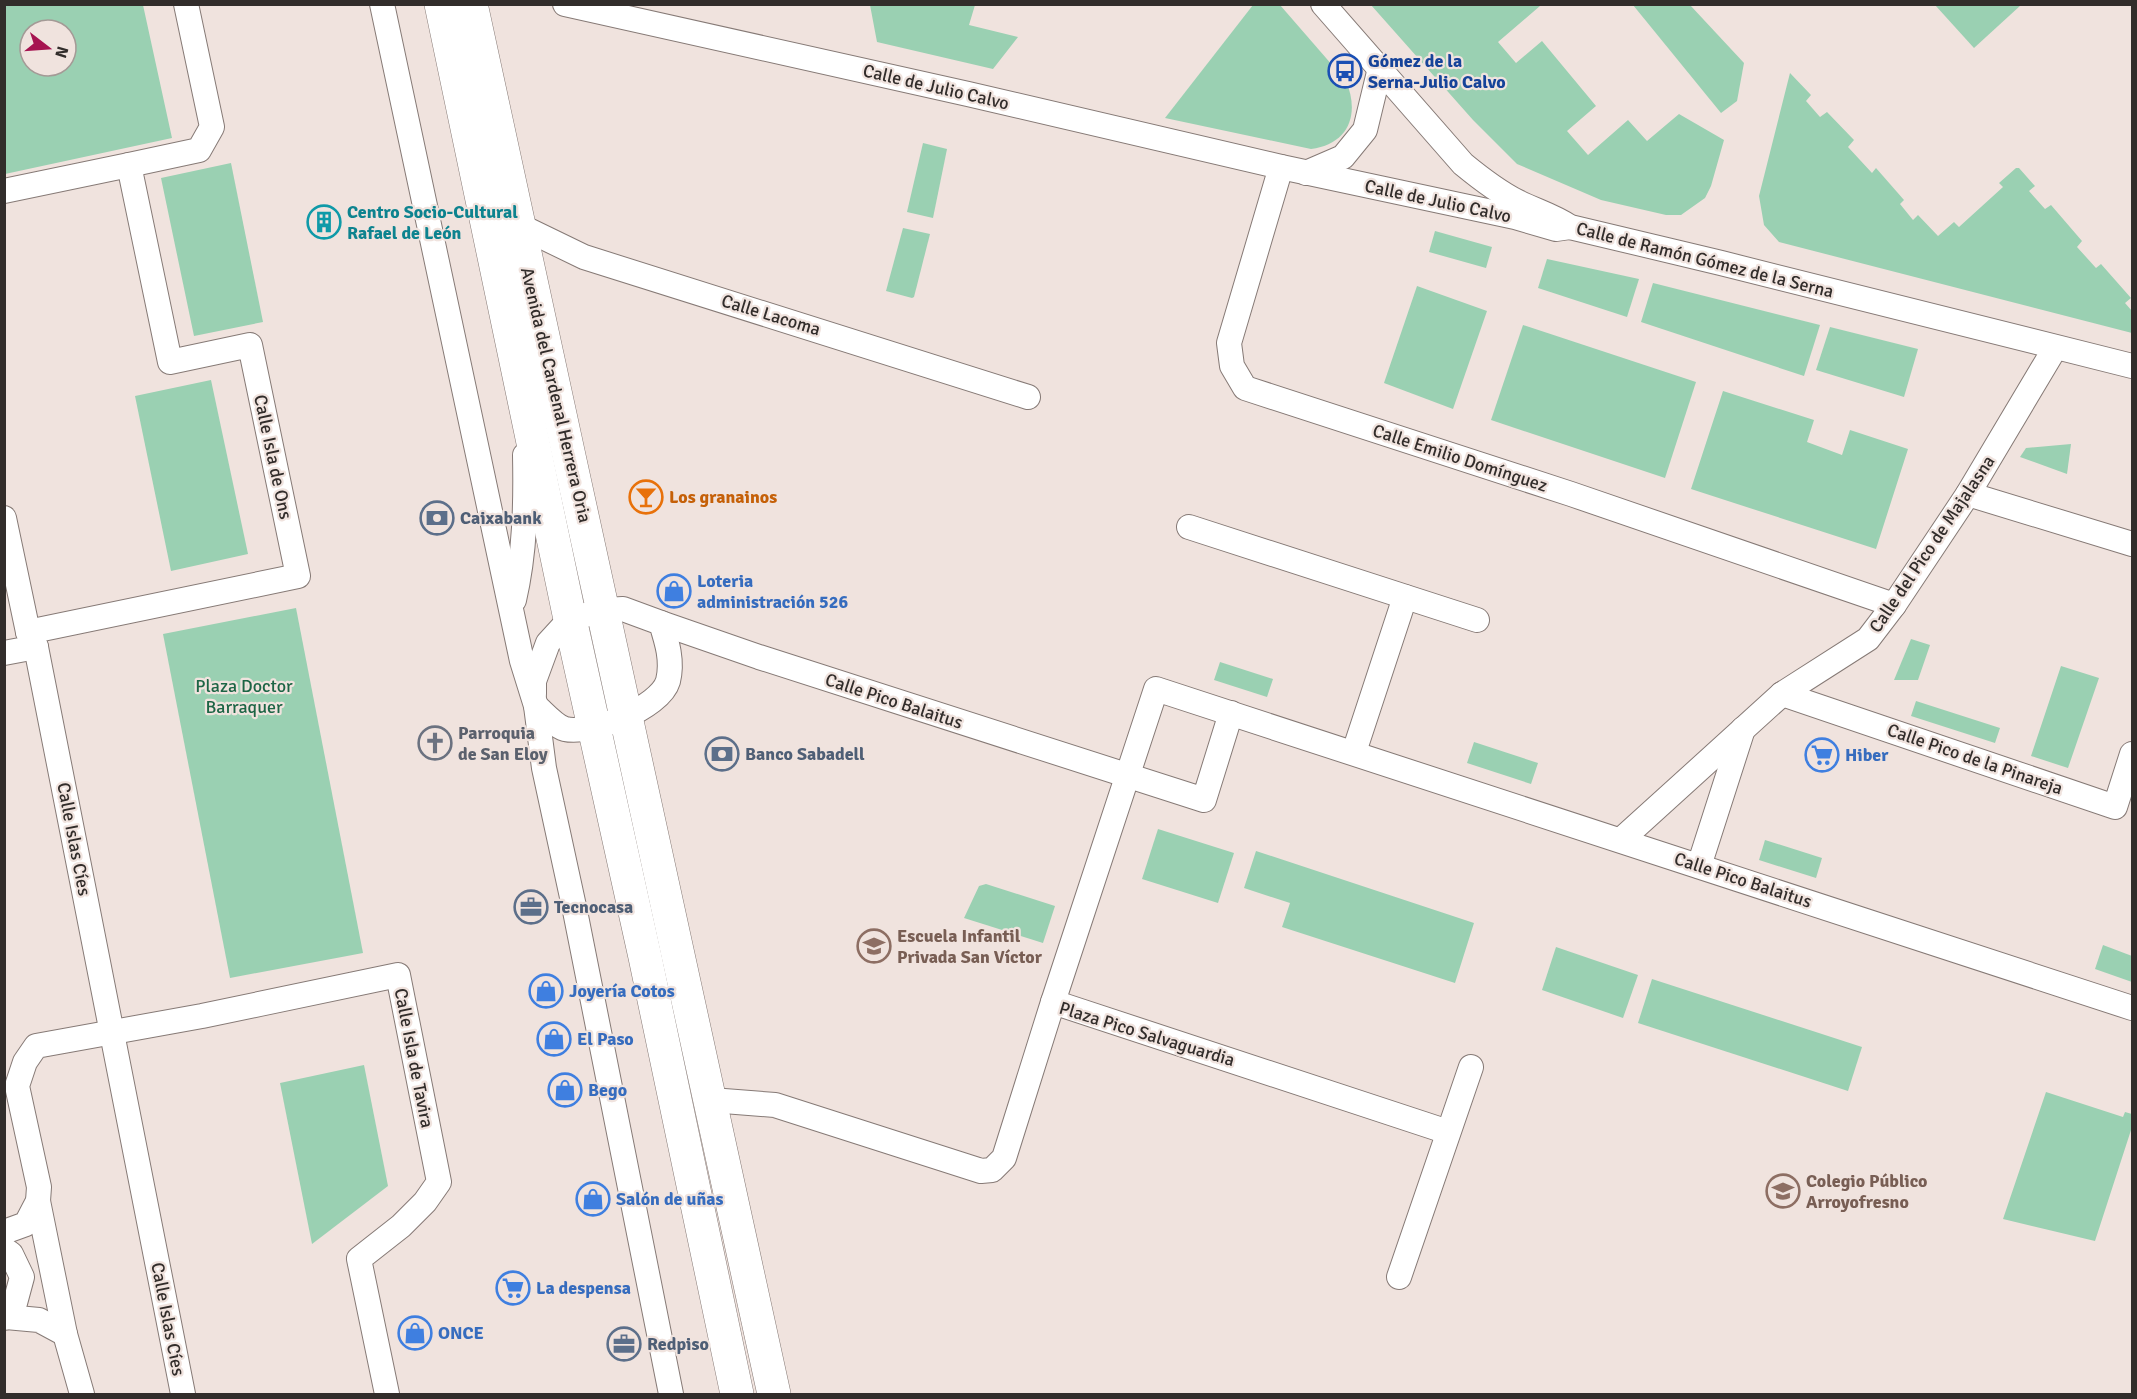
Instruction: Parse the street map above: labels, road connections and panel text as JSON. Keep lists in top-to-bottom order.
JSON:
{
  "streets": {
    "main road": ["Avenida del Cardenal Herrera Oria"],
    "street": [
      "Calle de Julio Calvo",
      "Calle de Ramón Gómez de la Serna",
      "Calle Lacoma",
      "Calle Isla de Ons",
      "Calle Emilio Domínguez",
      "Calle del Pico de Majalasna",
      "Calle Pico Balaitus",
      "Calle Pico de la Pinareja",
      "Calle Islas Cíes",
      "Plaza Pico Salvaguardia",
      "Calle Isla de Tavira"
    ]
  },
  "crossings": [
    ["Calle de Julio Calvo", "Calle de Ramón Gómez de la Serna"],
    ["Calle de Julio Calvo", "Calle Emilio Domínguez"],
    ["Calle de Ramón Gómez de la Serna", "Calle del Pico de Majalasna"],
    ["Calle Lacoma", "Avenida del Cardenal Herrera Oria"],
    ["Avenida del Cardenal Herrera Oria", "Plaza Pico Salvaguardia"],
    ["Calle Isla de Ons", "Calle Islas Cíes"],
    ["Calle Emilio Domínguez", "Calle del Pico de Majalasna"],
    ["Calle del Pico de Majalasna", "Calle Pico Balaitus"],
    ["Calle del Pico de Majalasna", "Calle Pico de la Pinareja"],
    ["Calle Pico Balaitus", "Plaza Pico Salvaguardia"],
    ["Calle Islas Cíes", "Calle Isla de Tavira"]
  ],
  "parks": ["Plaza Doctor Barraquer"],
  "places": {
    "bus stop": ["Gómez de la Serna-Julio Calvo"],
    "building": ["Centro Socio-Cultural Rafael de León"],
    "bar": ["Los granainos"],
    "bank": ["Caixabank", "Banco Sabadell"],
    "shop": [
      "Loteria administración 526",
      "Joyería Cotos",
      "El Paso",
      "Bego",
      "Salón de uñas",
      "ONCE"
    ],
    "church": ["Parroquia de San Eloy"],
    "supermarket": ["Hiber", "La despensa"],
    "office": ["Tecnocasa", "Redpiso"],
    "school or university": ["Escuela Infantil Privada San Víctor", "Colegio Público Arroyofresno"]
  },
  "north": "right"
}
